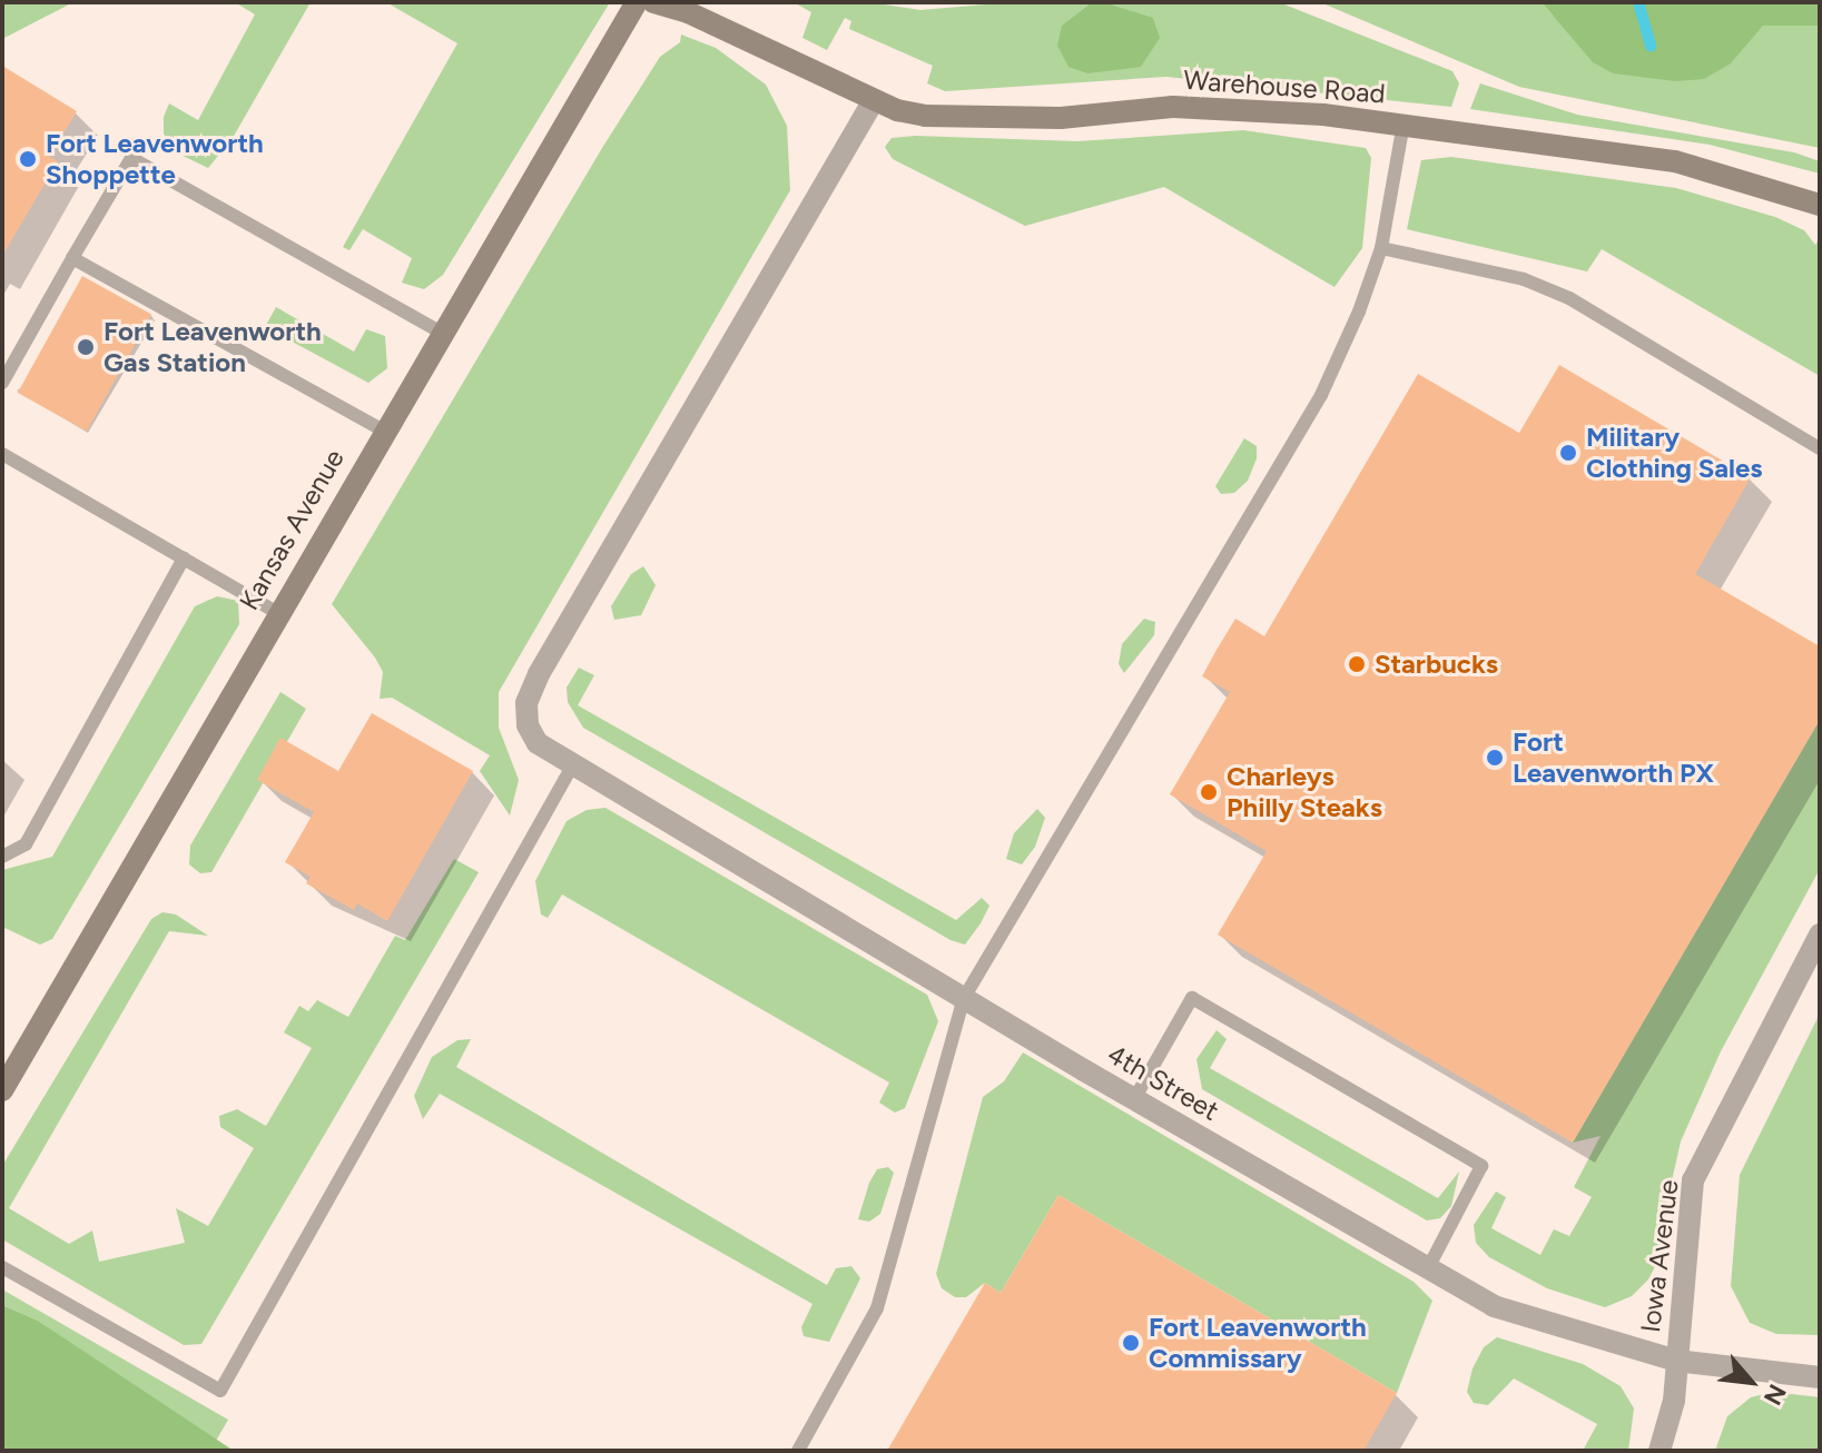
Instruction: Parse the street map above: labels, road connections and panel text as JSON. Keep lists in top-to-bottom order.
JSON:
{
  "streets": {
    "street": [
      "Warehouse Road",
      "Kansas Avenue",
      "4th Street",
      "Iowa Avenue"
    ]
  },
  "crossings": [
    ["Warehouse Road", "4th Street"],
    ["4th Street", "Iowa Avenue"]
  ],
  "places": [
    "Fort Leavenworth Shoppette",
    "Fort Leavenworth Gas Station",
    "Military Clothing Sales",
    "Starbucks",
    "Fort Leavenworth PX",
    "Charleys Philly Steaks",
    "Fort Leavenworth Commissary"
  ],
  "north": "bottom right"
}
